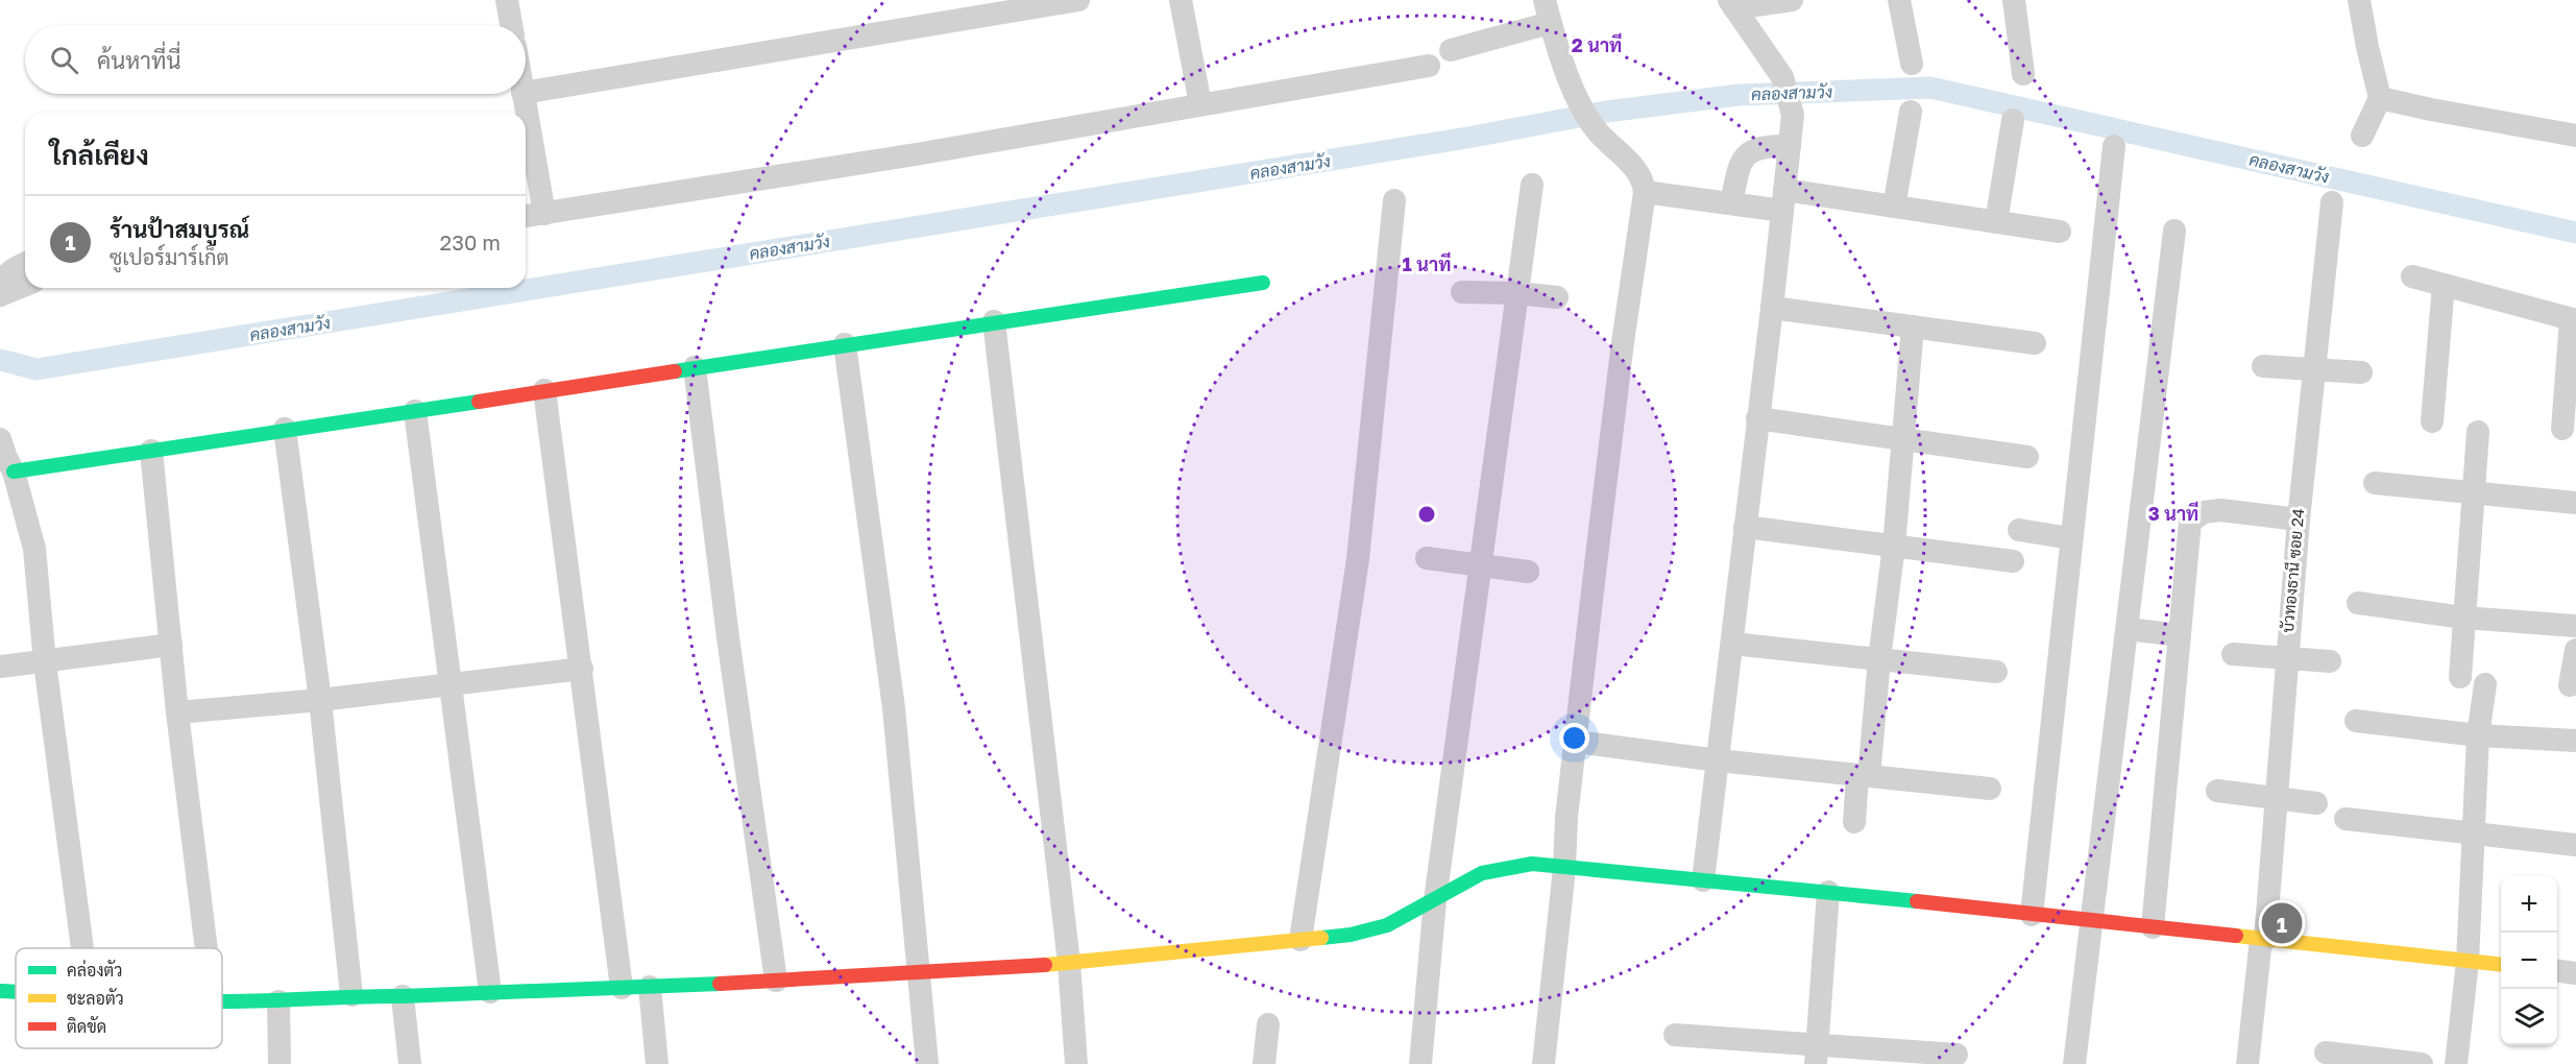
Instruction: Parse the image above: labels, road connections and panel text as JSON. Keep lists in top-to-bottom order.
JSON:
{
  "streets": {
    "street": ["บัวทองธานี ซอย 24"]
  },
  "water": ["คลองสามวัง"],
  "legend": ["คล่องตัว", "ชะลอตัว", "ติดขัด"],
  "page": {
    "search": "ค้นหาที่นี่",
    "heading": "ใกล้เคียง",
    "list": [
      {
        "mark": "1",
        "name": "ร้านป้าสมบูรณ์",
        "note": "ซูเปอร์มาร์เก็ต",
        "value": "230 m"
      }
    ],
    "map_buttons": ["+", "−"],
    "pins": "1"
  },
  "rings": ["2 นาที", "1 นาที", "3 นาที"]
}
